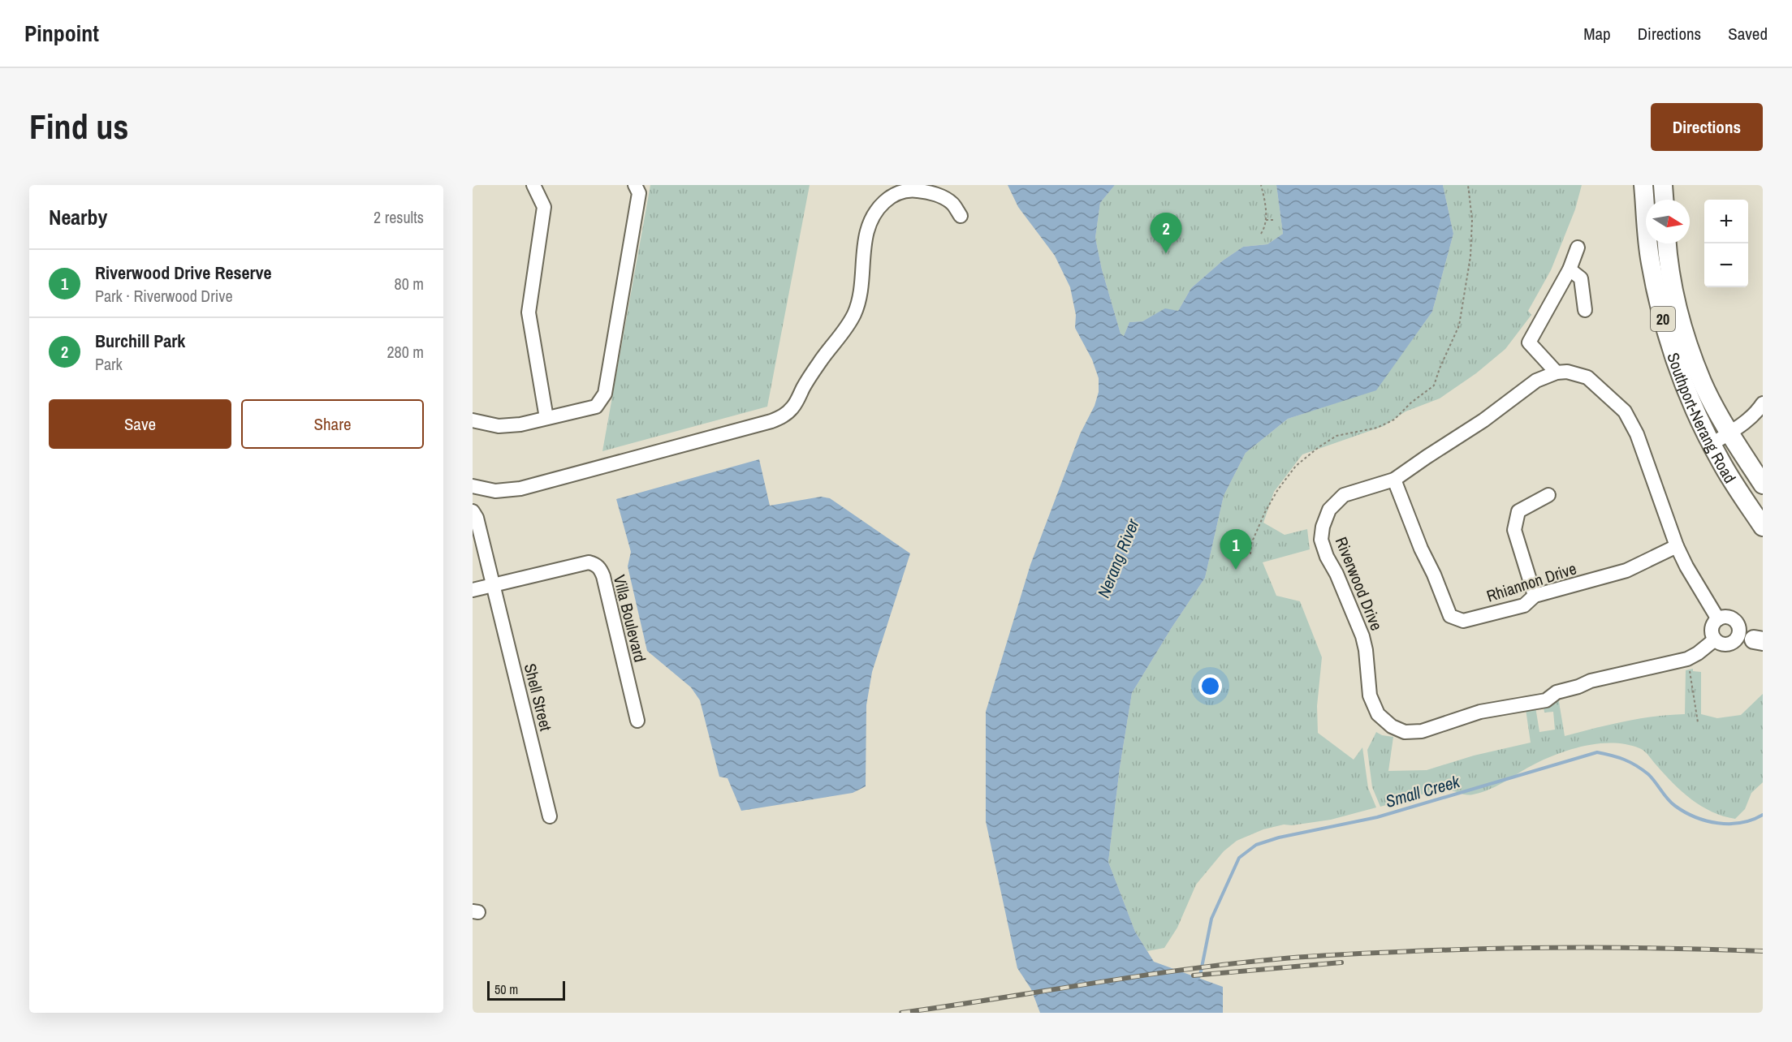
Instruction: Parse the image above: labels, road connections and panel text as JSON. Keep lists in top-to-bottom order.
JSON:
{
  "streets": {
    "main road": ["20", "Southport-Nerang Road"],
    "street": [
      "Rhiannon Drive",
      "Riverwood Drive",
      "Villa Boulevard",
      "Shell Street"
    ]
  },
  "crossings": [
    ["Rhiannon Drive", "Riverwood Drive"],
    ["Villa Boulevard", "Shell Street"]
  ],
  "water": ["Nerang River", "Small Creek"],
  "scale_bar": "50 m",
  "north": "right",
  "page": {
    "header": "Pinpoint",
    "nav": ["Map", "Directions", "Saved"],
    "buttons": [
      "Directions",
      ["Save", "Share"]
    ],
    "title": "Find us",
    "heading": ["Nearby", "2 results"],
    "map_buttons": ["+", "−"],
    "pins": ["2", "1"],
    "list": [
      {
        "mark": "1",
        "name": "Riverwood Drive Reserve",
        "note": "Park · Riverwood Drive",
        "value": "80 m"
      },
      {
        "mark": "2",
        "name": "Burchill Park",
        "note": "Park",
        "value": "280 m"
      }
    ],
    "scale": "50 m"
  }
}
